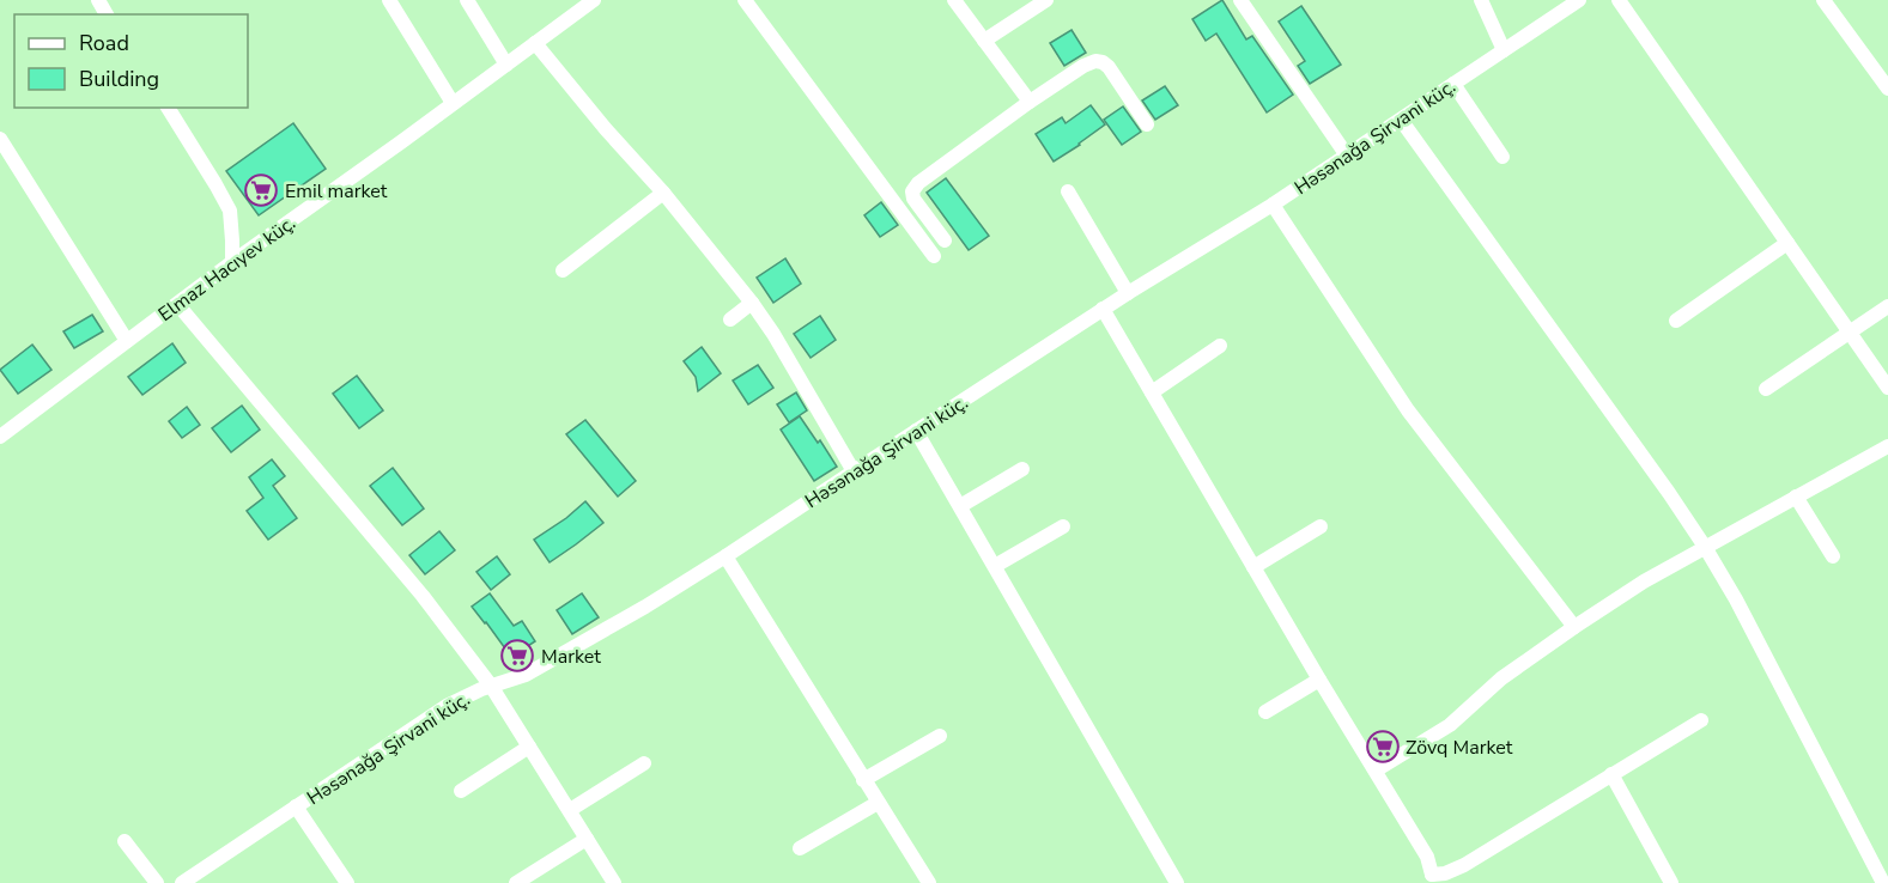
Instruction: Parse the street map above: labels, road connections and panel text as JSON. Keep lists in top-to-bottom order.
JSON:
{
  "streets": {
    "street": ["Həsənağa Şirvani küç.", "Elmaz Hacıyev küç."]
  },
  "places": {
    "supermarket": ["Emil market", "Market", "Zövq Market"]
  },
  "legend": ["Road", "Building"]
}
